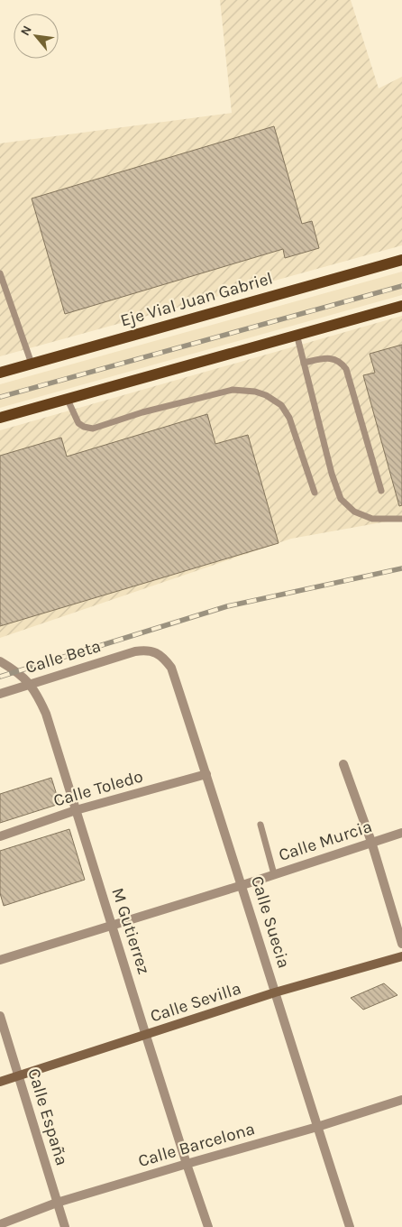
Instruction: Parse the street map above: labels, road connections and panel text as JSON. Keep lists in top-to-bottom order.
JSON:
{
  "streets": {
    "main road": ["Eje Vial Juan Gabriel", "Calle Sevilla"],
    "street": [
      "Calle Beta",
      "Calle Toledo",
      "Calle Murcia",
      "Calle Suecia",
      "M Gutierrez",
      "Calle España",
      "Calle Barcelona"
    ]
  },
  "crossings": [
    ["Calle Beta", "Calle Suecia"],
    ["Calle Beta", "M Gutierrez"],
    ["Calle Toledo", "Calle Suecia"],
    ["Calle Toledo", "M Gutierrez"],
    ["Calle Murcia", "Calle Suecia"],
    ["Calle Murcia", "M Gutierrez"],
    ["Calle Suecia", "Calle Sevilla"],
    ["Calle Suecia", "Calle Barcelona"],
    ["M Gutierrez", "Calle Sevilla"],
    ["M Gutierrez", "Calle Barcelona"],
    ["Calle Sevilla", "Calle España"],
    ["Calle España", "Calle Barcelona"]
  ],
  "north": "top left"
}
